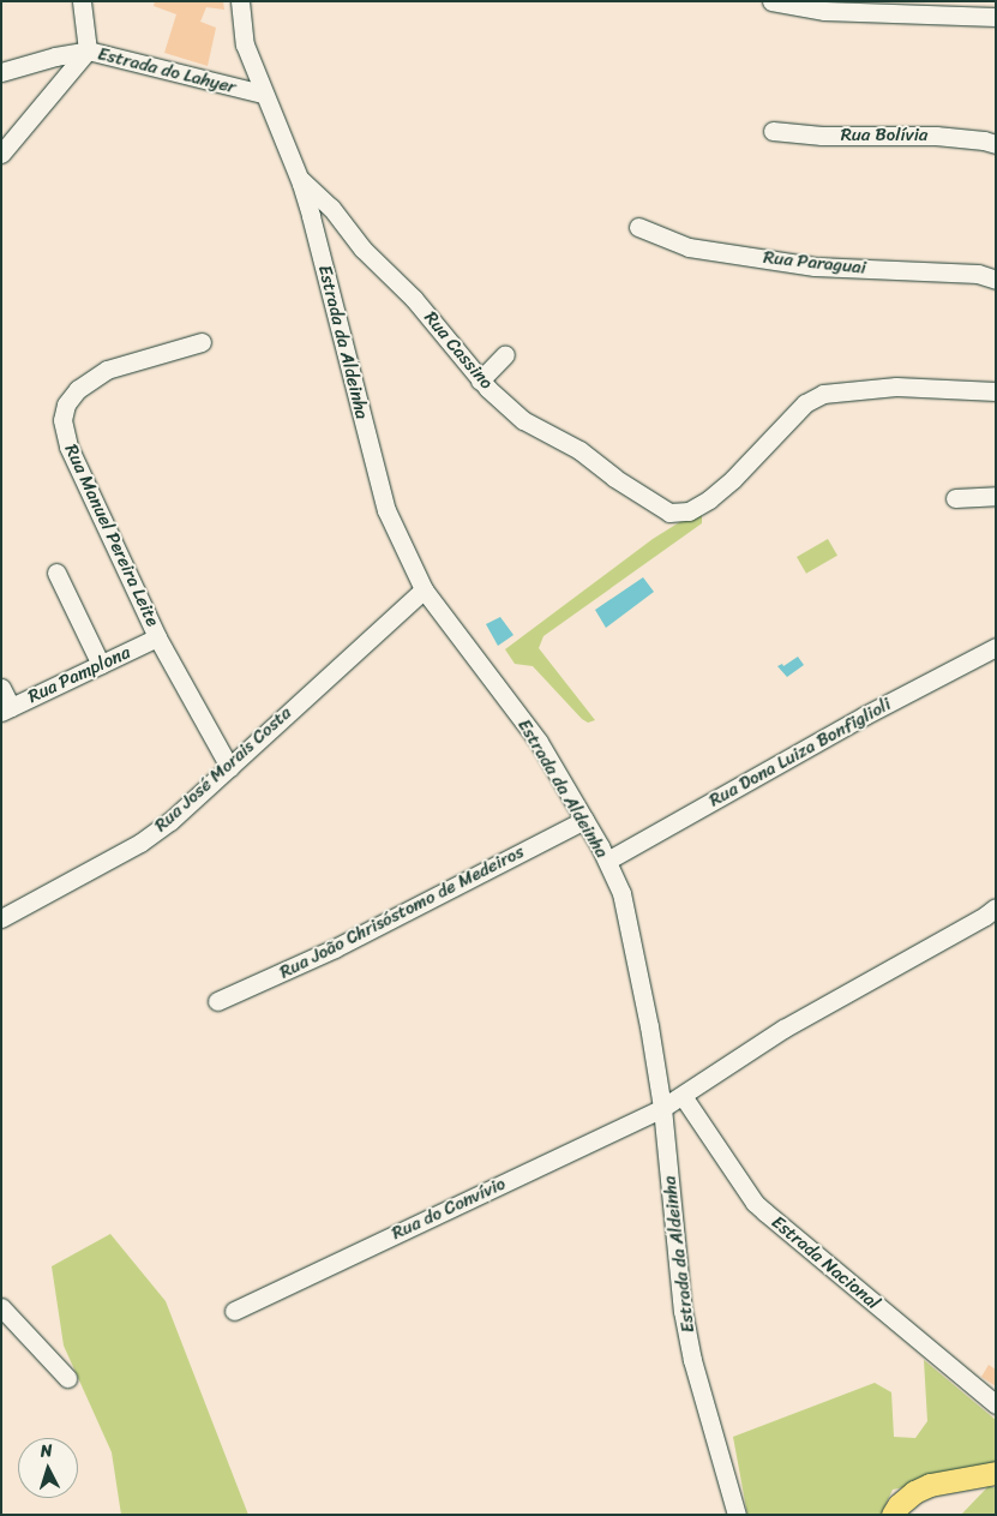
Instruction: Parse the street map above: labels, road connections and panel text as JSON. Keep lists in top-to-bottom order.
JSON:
{
  "streets": {
    "street": [
      "Estrada do Lahyer",
      "Rua Bolívia",
      "Rua Paraguai",
      "Estrada da Aldeinha",
      "Rua Cassino",
      "Rua Manuel Pereira Leite",
      "Rua Pamplona",
      "Rua Dona Luiza Bonfiglioli",
      "Rua José Morais Costa",
      "Rua João Chrisóstomo de Medeiros",
      "Rua do Convívio",
      "Estrada Nacional"
    ]
  },
  "crossings": [
    ["Estrada do Lahyer", "Estrada da Aldeinha"],
    ["Estrada da Aldeinha", "Rua Cassino"],
    ["Estrada da Aldeinha", "Rua Dona Luiza Bonfiglioli"],
    ["Estrada da Aldeinha", "Rua José Morais Costa"],
    ["Estrada da Aldeinha", "Rua João Chrisóstomo de Medeiros"],
    ["Estrada da Aldeinha", "Rua do Convívio"],
    ["Rua Manuel Pereira Leite", "Rua Pamplona"],
    ["Rua Manuel Pereira Leite", "Rua José Morais Costa"],
    ["Rua do Convívio", "Estrada Nacional"]
  ],
  "north": "top"
}
